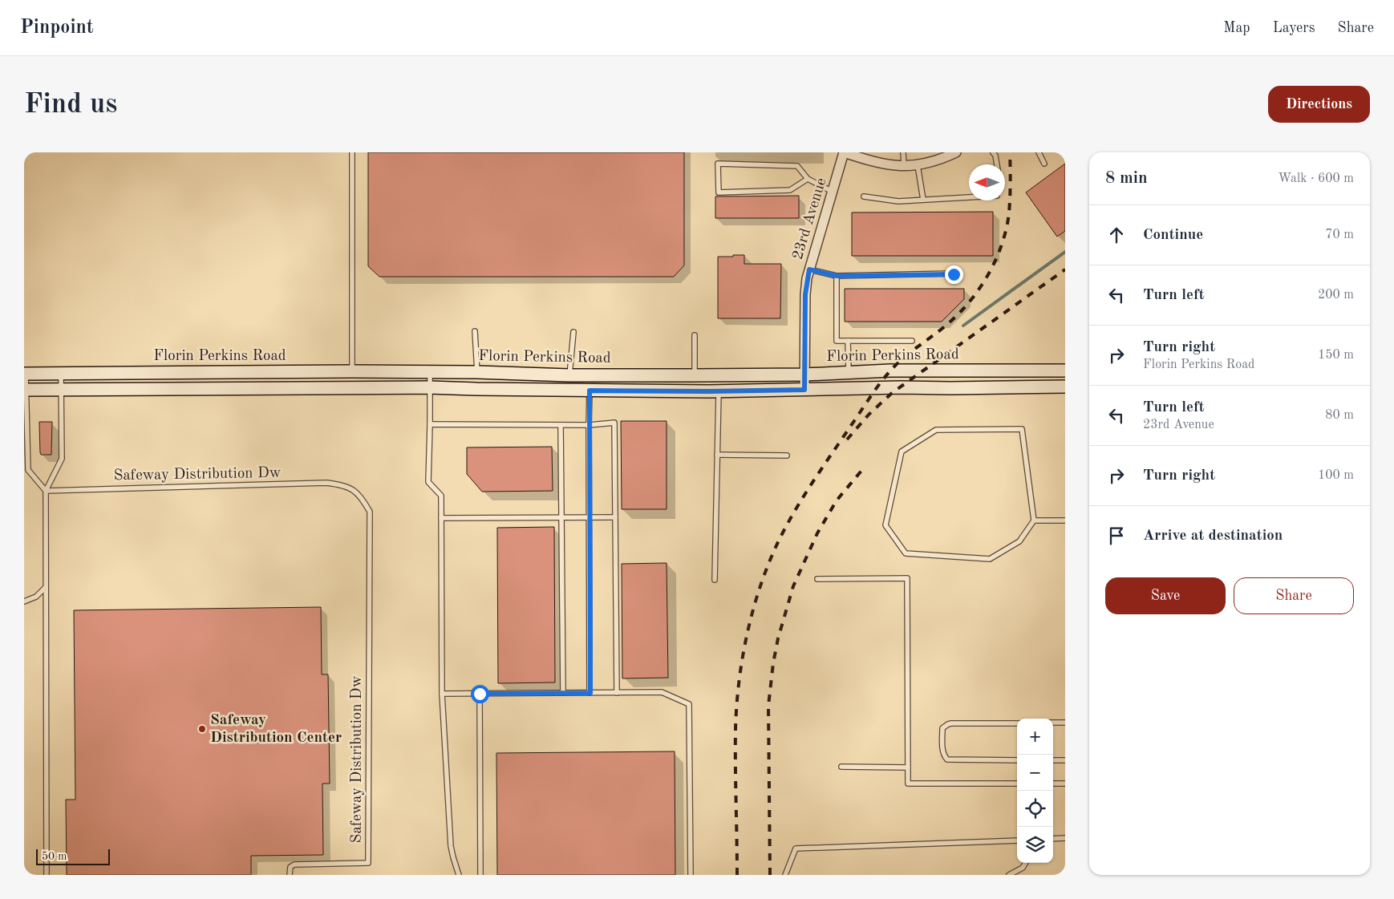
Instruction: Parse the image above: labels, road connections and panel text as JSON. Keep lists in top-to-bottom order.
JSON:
{
  "streets": {
    "main road": ["Florin Perkins Road"],
    "street": ["23rd Avenue"],
    "lane": ["Safeway Distribution Dw"]
  },
  "crossings": [
    ["23rd Avenue", "Florin Perkins Road"]
  ],
  "places": ["Safeway Distribution Center"],
  "scale_bar": "50 m",
  "north": "left",
  "page": {
    "header": "Pinpoint",
    "nav": ["Map", "Layers", "Share"],
    "buttons": [
      "Directions",
      ["Save", "Share"]
    ],
    "title": "Find us",
    "heading": ["8 min", "Walk · 600 m"],
    "list": [
      ["Continue", "70 m"],
      ["Turn left", "200 m"],
      ["Turn right", "Florin Perkins Road", "150 m"],
      ["Turn left", "23rd Avenue", "80 m"],
      ["Turn right", "100 m"],
      "Arrive at destination"
    ],
    "map_buttons": ["+", "−"],
    "scale": "50 m"
  }
}
